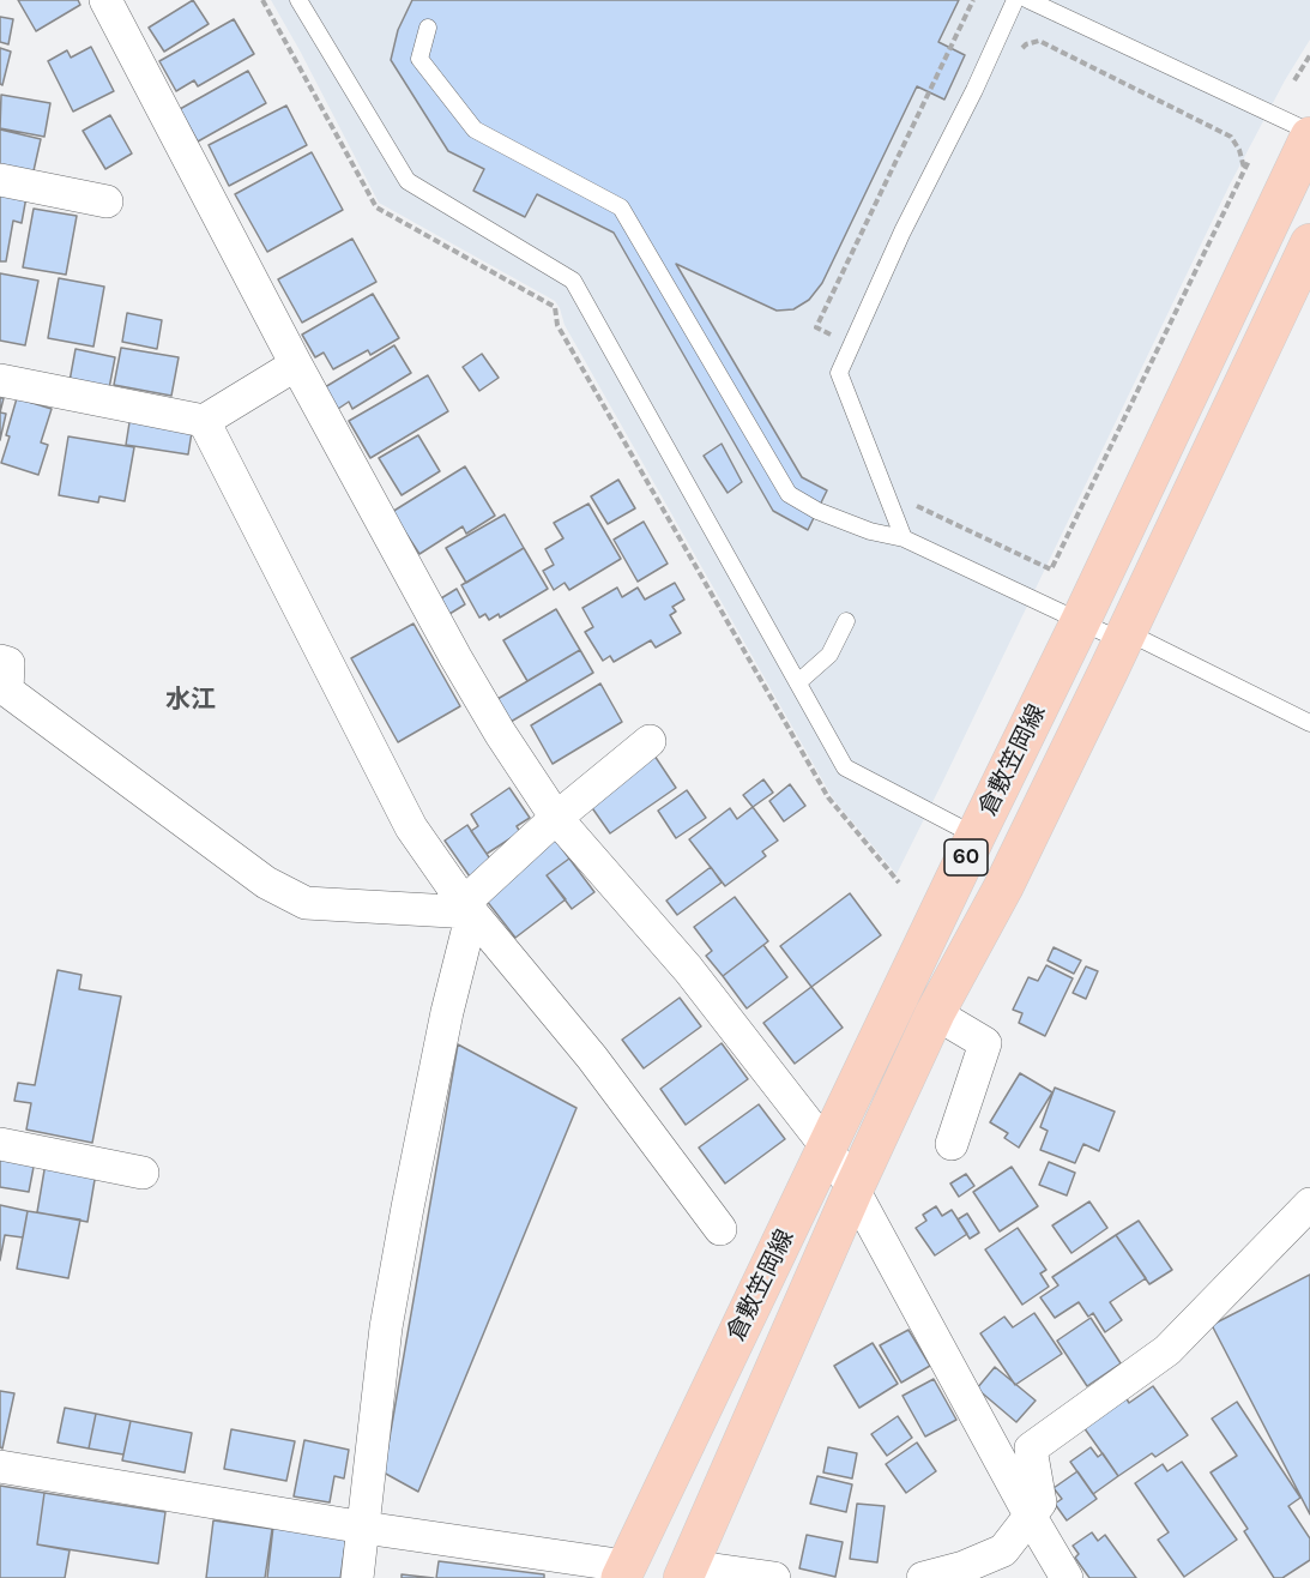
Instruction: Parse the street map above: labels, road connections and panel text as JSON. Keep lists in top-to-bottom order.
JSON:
{
  "streets": {
    "main road": ["倉敷笠岡線", "60"]
  },
  "districts": ["水江"]
}
